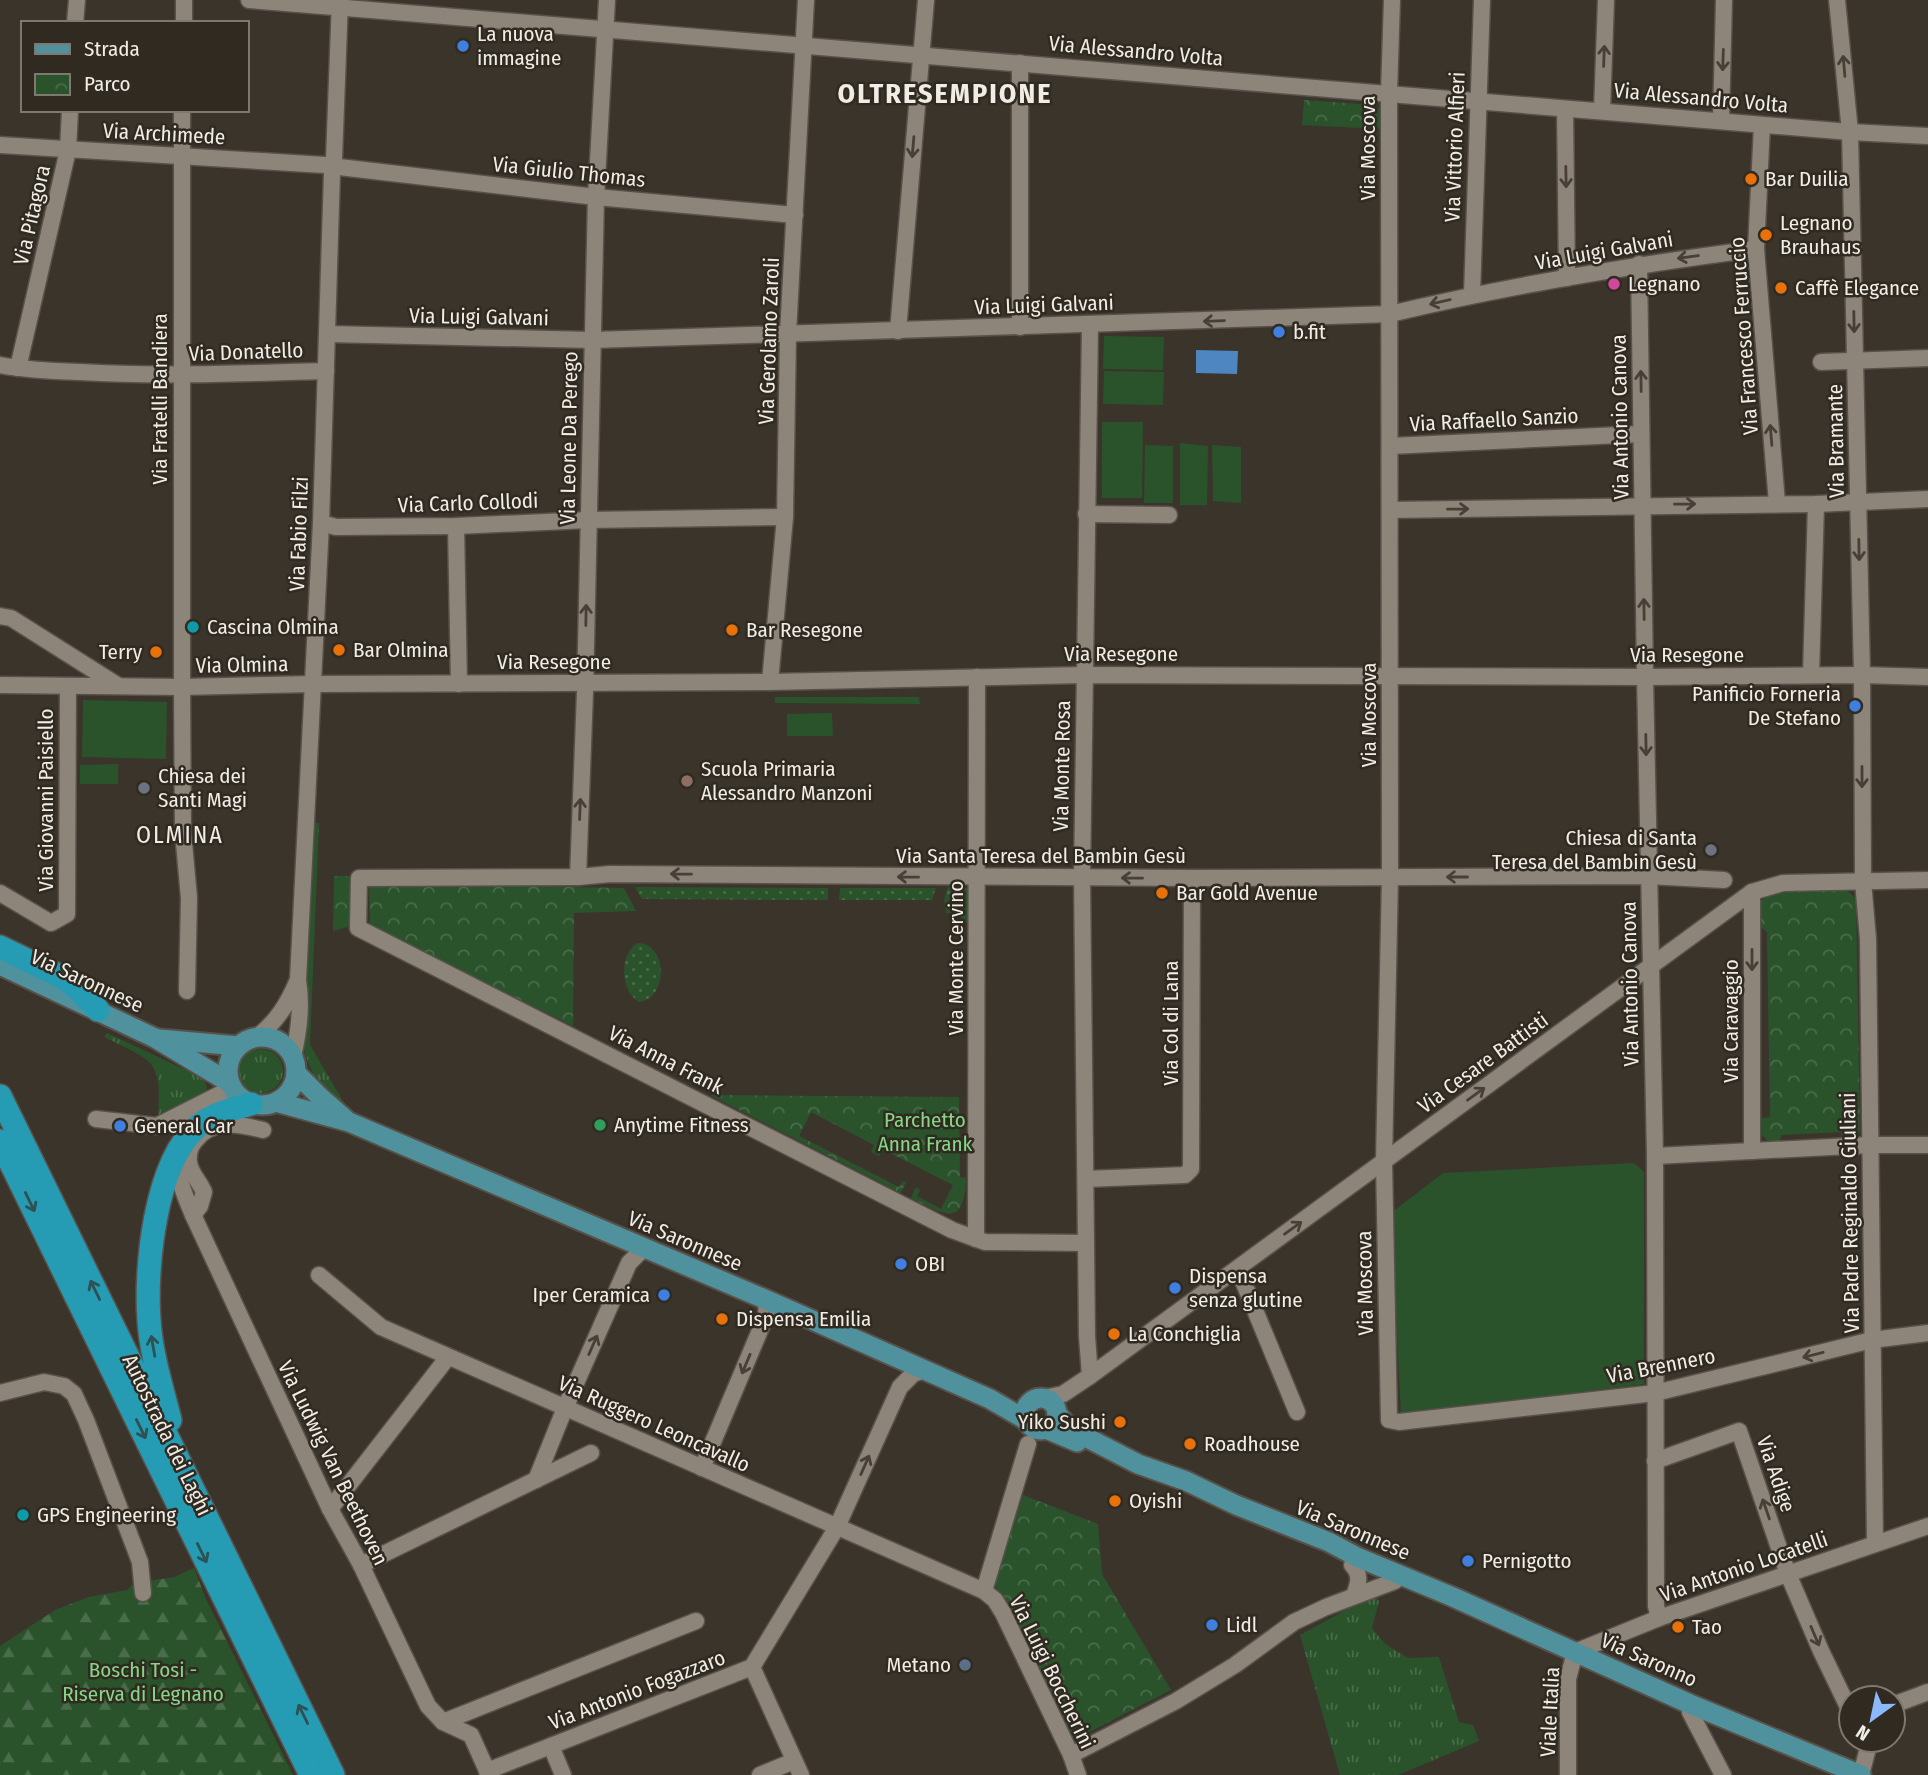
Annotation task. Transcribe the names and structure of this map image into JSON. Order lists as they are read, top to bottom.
{
  "streets": {
    "highway": ["Autostrada dei Laghi"],
    "main road": ["Via Saronnese", "Via Saronno"],
    "street": [
      "Via Alessandro Volta",
      "Via Archimede",
      "Via Vittorio Alfieri",
      "Via Moscova",
      "Via Giulio Thomas",
      "Via Pitagora",
      "Via Luigi Galvani",
      "Via Francesco Ferruccio",
      "Via Gerolamo Zaroli",
      "Via Donatello",
      "Via Fratelli Bandiera",
      "Via Antonio Canova",
      "Via Raffaello Sanzio",
      "Via Leone Da Perego",
      "Via Bramante",
      "Via Carlo Collodi",
      "Via Fabio Filzi",
      "Via Resegone",
      "Via Olmina",
      "Via Monte Rosa",
      "Via Giovanni Paisiello",
      "Via Santa Teresa del Bambin Gesù",
      "Via Monte Cervino",
      "Via Caravaggio",
      "Via Col di Lana",
      "Via Anna Frank",
      "Via Cesare Battisti",
      "Via Padre Reginaldo Giuliani",
      "Via Brennero",
      "Via Ruggero Leoncavallo",
      "Via Ludwig Van Beethoven",
      "Via Adige",
      "Via Antonio Locatelli",
      "Via Luigi Boccherini",
      "Via Antonio Fogazzaro",
      "Viale Italia"
    ]
  },
  "crossings": [
    ["Via Alessandro Volta", "Via Vittorio Alfieri"],
    ["Via Alessandro Volta", "Via Moscova"],
    ["Via Alessandro Volta", "Via Francesco Ferruccio"],
    ["Via Alessandro Volta", "Via Gerolamo Zaroli"],
    ["Via Alessandro Volta", "Via Leone Da Perego"],
    ["Via Alessandro Volta", "Via Bramante"],
    ["Via Alessandro Volta", "Via Fabio Filzi"],
    ["Via Archimede", "Via Giulio Thomas"],
    ["Via Archimede", "Via Pitagora"],
    ["Via Archimede", "Via Fratelli Bandiera"],
    ["Via Archimede", "Via Fabio Filzi"],
    ["Via Vittorio Alfieri", "Via Luigi Galvani"],
    ["Via Moscova", "Via Luigi Galvani"],
    ["Via Moscova", "Via Raffaello Sanzio"],
    ["Via Moscova", "Via Resegone"],
    ["Via Moscova", "Via Santa Teresa del Bambin Gesù"],
    ["Via Moscova", "Via Cesare Battisti"],
    ["Via Moscova", "Via Brennero"],
    ["Via Giulio Thomas", "Via Gerolamo Zaroli"],
    ["Via Giulio Thomas", "Via Leone Da Perego"],
    ["Via Giulio Thomas", "Via Fabio Filzi"],
    ["Via Pitagora", "Via Donatello"],
    ["Via Luigi Galvani", "Via Francesco Ferruccio"],
    ["Via Luigi Galvani", "Via Gerolamo Zaroli"],
    ["Via Luigi Galvani", "Via Antonio Canova"],
    ["Via Luigi Galvani", "Via Leone Da Perego"],
    ["Via Luigi Galvani", "Via Fabio Filzi"],
    ["Via Luigi Galvani", "Via Monte Rosa"],
    ["Via Gerolamo Zaroli", "Via Carlo Collodi"],
    ["Via Gerolamo Zaroli", "Via Resegone"],
    ["Via Donatello", "Via Fratelli Bandiera"],
    ["Via Donatello", "Via Fabio Filzi"],
    ["Via Fratelli Bandiera", "Via Olmina"],
    ["Via Antonio Canova", "Via Raffaello Sanzio"],
    ["Via Antonio Canova", "Via Resegone"],
    ["Via Antonio Canova", "Via Santa Teresa del Bambin Gesù"],
    ["Via Antonio Canova", "Via Cesare Battisti"],
    ["Via Antonio Canova", "Via Brennero"],
    ["Via Antonio Canova", "Via Adige"],
    ["Via Antonio Canova", "Via Antonio Locatelli"],
    ["Via Leone Da Perego", "Via Carlo Collodi"],
    ["Via Leone Da Perego", "Via Resegone"],
    ["Via Leone Da Perego", "Via Santa Teresa del Bambin Gesù"],
    ["Via Bramante", "Via Resegone"],
    ["Via Bramante", "Via Padre Reginaldo Giuliani"],
    ["Via Carlo Collodi", "Via Fabio Filzi"],
    ["Via Fabio Filzi", "Via Resegone"],
    ["Via Fabio Filzi", "Via Olmina"],
    ["Via Fabio Filzi", "Via Saronnese"],
    ["Via Resegone", "Via Olmina"],
    ["Via Resegone", "Via Monte Rosa"],
    ["Via Resegone", "Via Monte Cervino"],
    ["Via Monte Rosa", "Via Santa Teresa del Bambin Gesù"],
    ["Via Monte Rosa", "Via Col di Lana"],
    ["Via Monte Rosa", "Via Anna Frank"],
    ["Via Monte Rosa", "Via Cesare Battisti"],
    ["Via Santa Teresa del Bambin Gesù", "Via Monte Cervino"],
    ["Via Santa Teresa del Bambin Gesù", "Via Col di Lana"],
    ["Via Santa Teresa del Bambin Gesù", "Via Anna Frank"],
    ["Via Monte Cervino", "Via Anna Frank"],
    ["Via Saronnese", "Via Cesare Battisti"],
    ["Via Saronnese", "Via Saronno"],
    ["Via Saronnese", "Via Antonio Fogazzaro"],
    ["Via Caravaggio", "Via Cesare Battisti"],
    ["Via Padre Reginaldo Giuliani", "Via Brennero"],
    ["Via Padre Reginaldo Giuliani", "Via Antonio Locatelli"],
    ["Via Ruggero Leoncavallo", "Via Luigi Boccherini"],
    ["Via Ruggero Leoncavallo", "Via Antonio Fogazzaro"],
    ["Via Ludwig Van Beethoven", "Via Antonio Fogazzaro"],
    ["Via Adige", "Via Antonio Locatelli"],
    ["Via Antonio Locatelli", "Via Saronno"],
    ["Via Antonio Locatelli", "Viale Italia"],
    ["Via Saronno", "Viale Italia"]
  ],
  "one_way": [
    "Via Francesco Ferruccio",
    "Via Santa Teresa del Bambin Gesù",
    "Via Caravaggio",
    "Via Cesare Battisti",
    "Via Brennero"
  ],
  "districts": ["OLTRESEMPIONE", "OLMINA"],
  "parks": ["Parchetto Anna Frank", "Boschi Tosi - Riserva di Legnano"],
  "places": [
    "La nuova immagine",
    "Bar Duilia",
    "Legnano Brauhaus",
    "Legnano",
    "Caffè Elegance",
    "b.fit",
    "Cascina Olmina",
    "Bar Resegone",
    "Bar Olmina",
    "Terry",
    "Panificio Forneria De Stefano",
    "Scuola Primaria Alessandro Manzoni",
    "Chiesa dei Santi Magi",
    "Chiesa di Santa Teresa del Bambin Gesù",
    "Bar Gold Avenue",
    "Anytime Fitness",
    "General Car",
    "OBI",
    "Dispensa senza glutine",
    "Iper Ceramica",
    "Dispensa Emilia",
    "La Conchiglia",
    "Yiko Sushi",
    "Roadhouse",
    "Oyishi",
    "GPS Engineering",
    "Pernigotto",
    "Lidl",
    "Tao",
    "Metano"
  ],
  "legend": ["Strada", "Parco"],
  "north": "bottom left"
}
